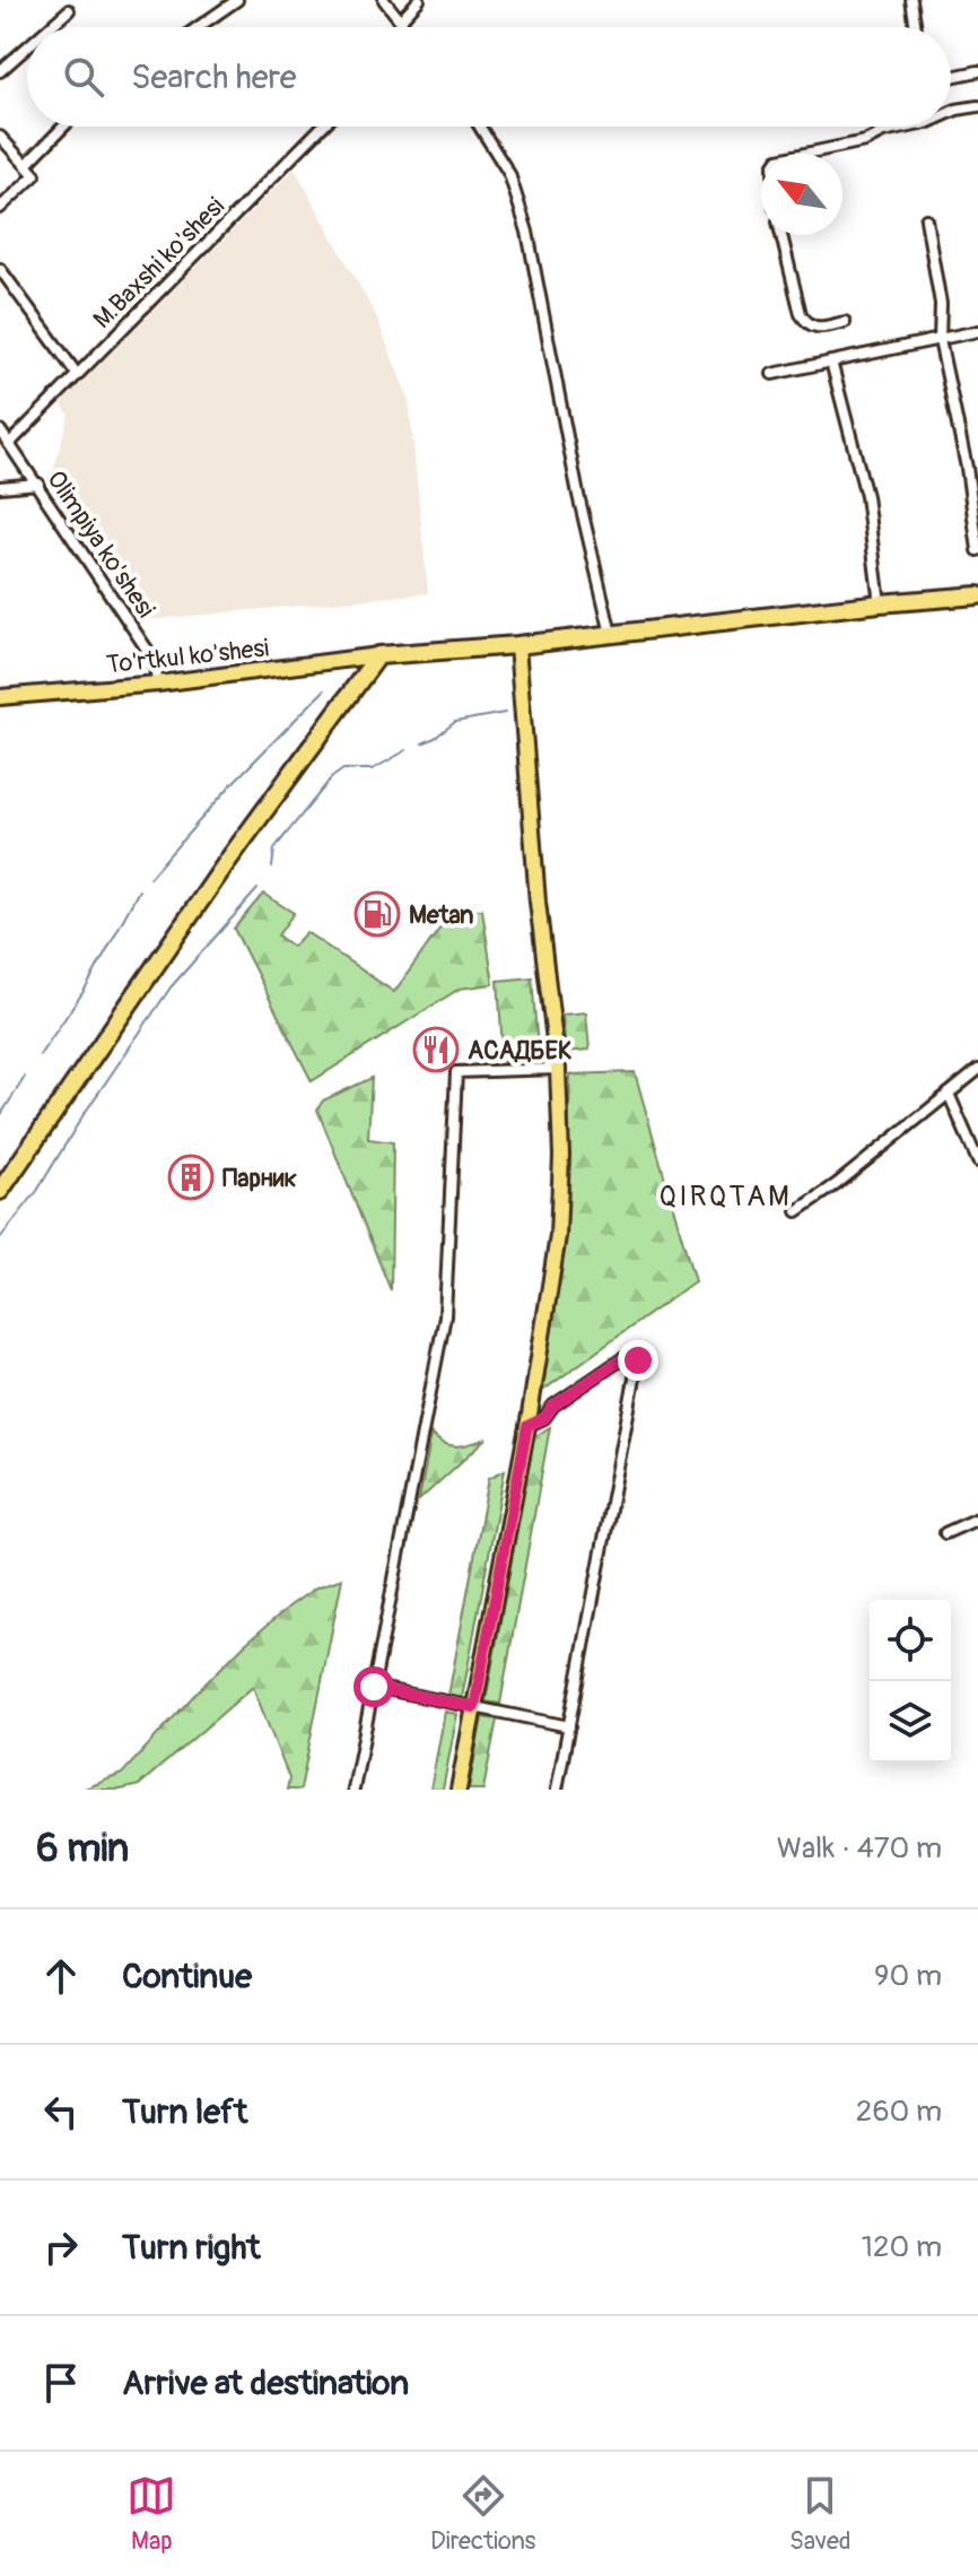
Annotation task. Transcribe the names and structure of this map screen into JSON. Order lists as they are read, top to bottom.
{
  "streets": {
    "main road": ["To'rtkul ko'shesi"],
    "street": ["M.Baxshi ko'shesi", "Olimpiya ko'shesi"]
  },
  "crossings": [
    ["M.Baxshi ko'shesi", "Olimpiya ko'shesi"],
    ["Olimpiya ko'shesi", "To'rtkul ko'shesi"]
  ],
  "districts": ["QIRQTAM"],
  "places": {
    "fuel station": ["Metan"],
    "restaurant": ["АСАДБЕК"],
    "building": ["Парник"]
  },
  "north": "top left",
  "page": {
    "search": "Search here",
    "heading": ["6 min", "Walk · 470 m"],
    "list": [
      ["Continue", "90 m"],
      ["Turn left", "260 m"],
      ["Turn right", "120 m"],
      "Arrive at destination"
    ],
    "nav": ["Map", "Directions", "Saved"]
  }
}
